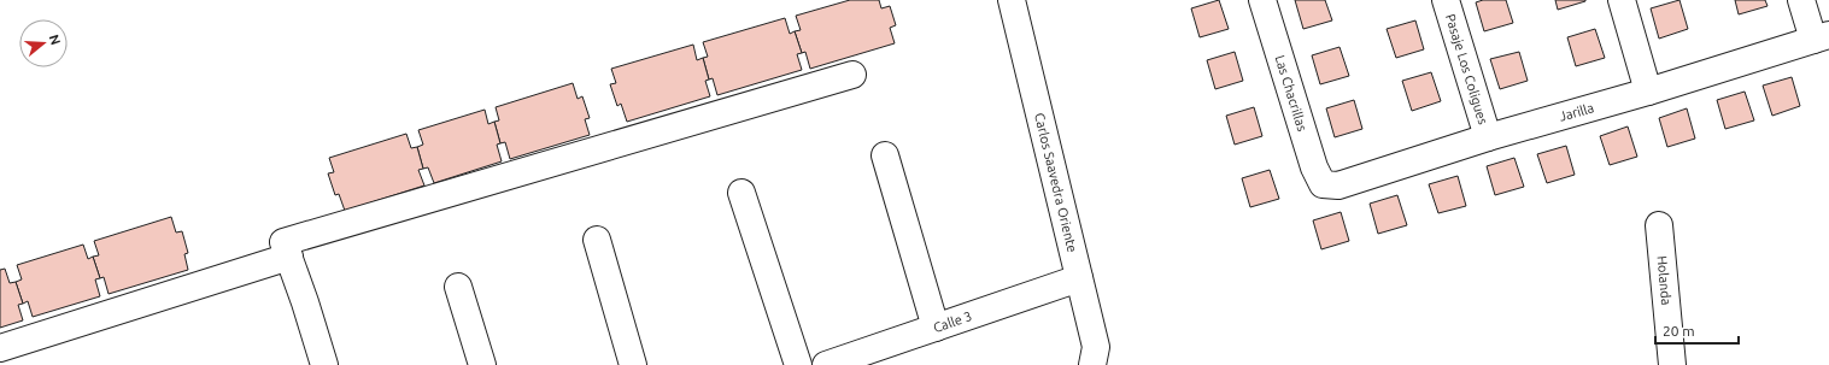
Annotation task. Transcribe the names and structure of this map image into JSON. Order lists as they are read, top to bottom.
{
  "streets": {
    "street": [
      "Pasaje Los Coligues",
      "Las Chacrillas",
      "Jarilla",
      "Carlos Saavedra Oriente",
      "Holanda",
      "Calle 3"
    ]
  },
  "crossings": [
    ["Pasaje Los Coligues", "Jarilla"],
    ["Las Chacrillas", "Jarilla"],
    ["Carlos Saavedra Oriente", "Calle 3"]
  ],
  "scale_bar": "20 m",
  "north": "right"
}
